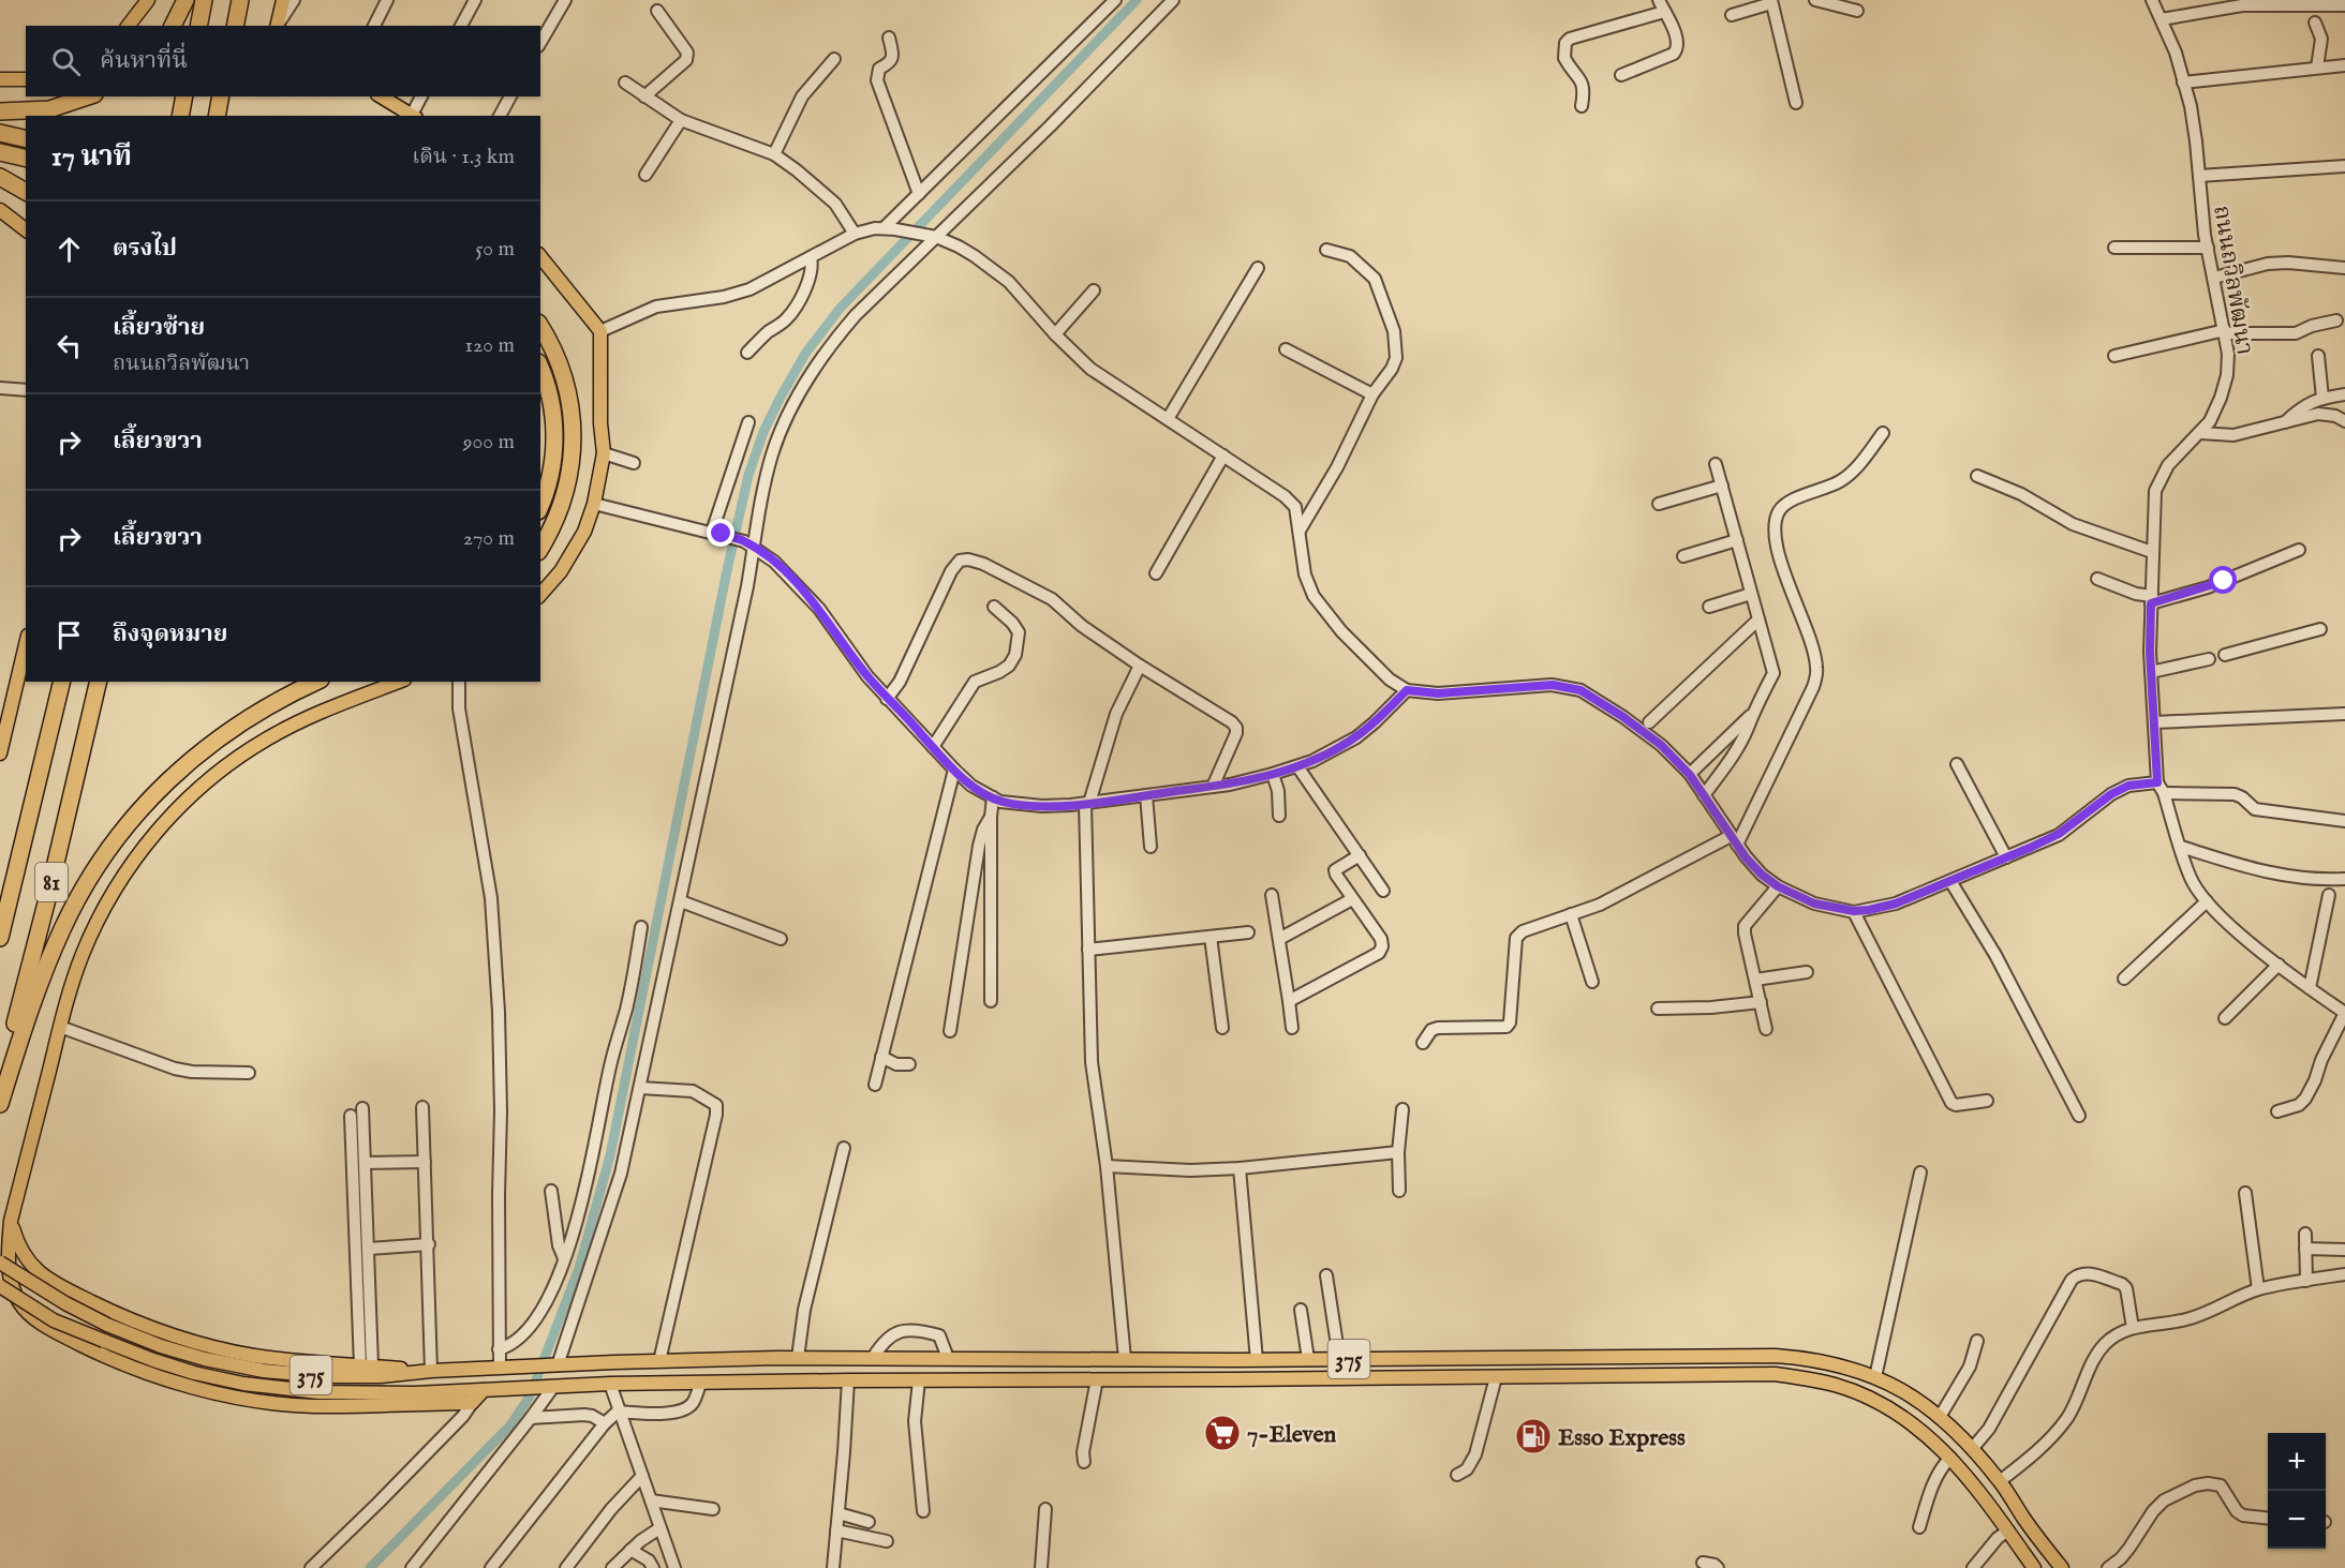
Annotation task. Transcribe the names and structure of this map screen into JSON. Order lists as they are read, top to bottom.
{
  "streets": {
    "highway": ["81"],
    "main road": ["375"],
    "street": ["ถนนถวิลพัฒนา"]
  },
  "places": {
    "supermarket": ["7-Eleven"],
    "fuel station": ["Esso Express"]
  },
  "page": {
    "search": "ค้นหาที่นี่",
    "heading": ["17 นาที", "เดิน · 1.3 km"],
    "list": [
      ["ตรงไป", "50 m"],
      ["เลี้ยวซ้าย", "ถนนถวิลพัฒนา", "120 m"],
      ["เลี้ยวขวา", "900 m"],
      ["เลี้ยวขวา", "270 m"],
      "ถึงจุดหมาย"
    ],
    "map_buttons": ["+", "−"]
  }
}
